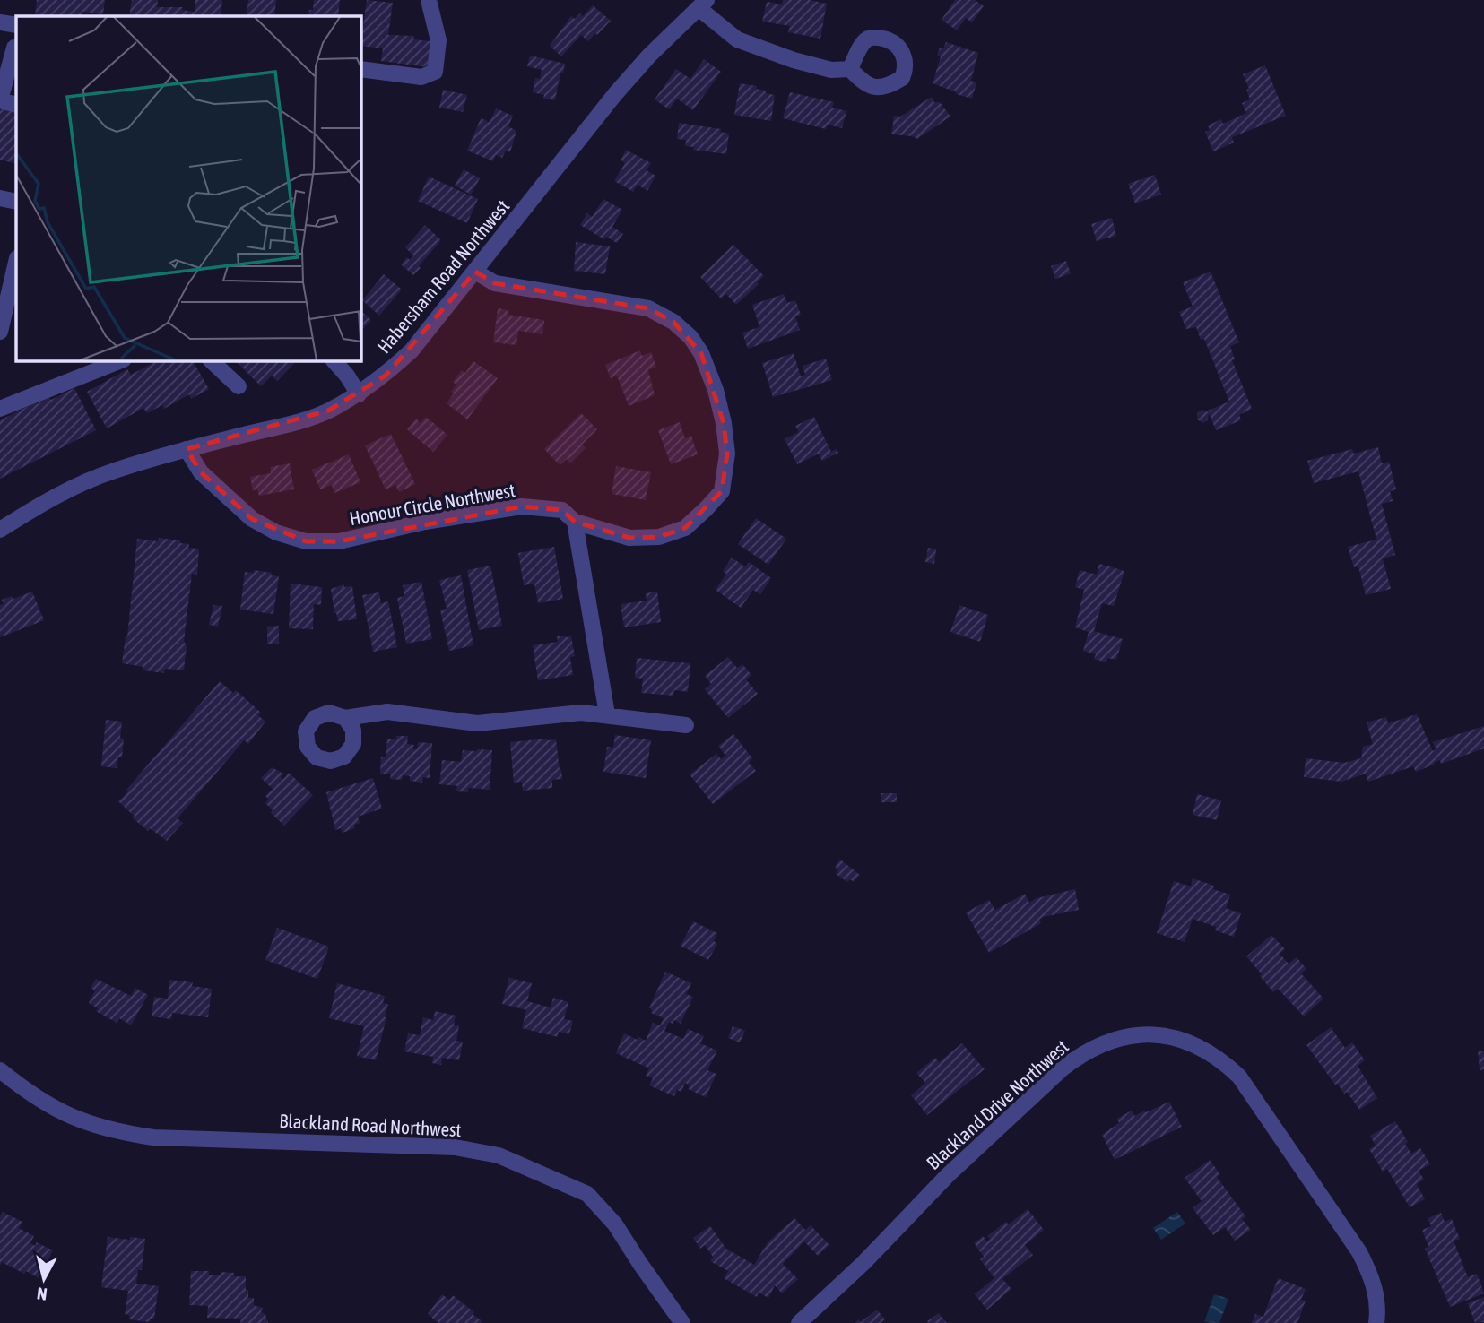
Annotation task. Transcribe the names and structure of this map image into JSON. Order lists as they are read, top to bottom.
{
  "streets": {
    "street": [
      "Habersham Road Northwest",
      "Honour Circle Northwest",
      "Blackland Drive Northwest",
      "Blackland Road Northwest"
    ]
  },
  "crossings": [
    ["Habersham Road Northwest", "Honour Circle Northwest"]
  ],
  "north": "bottom"
}
